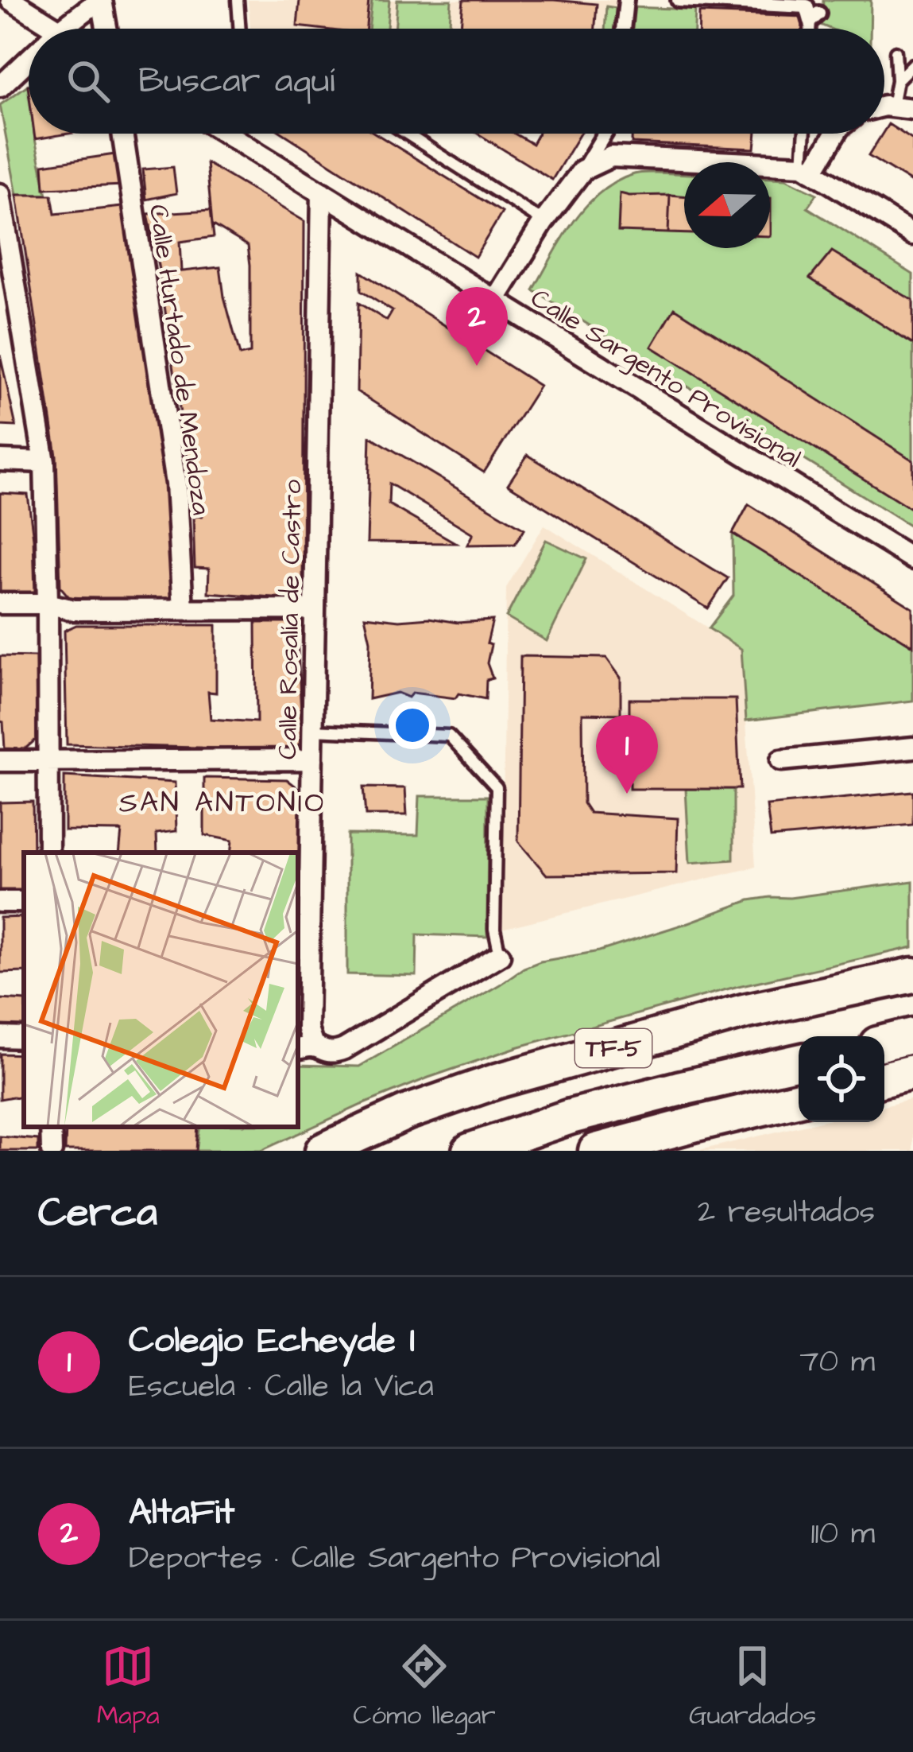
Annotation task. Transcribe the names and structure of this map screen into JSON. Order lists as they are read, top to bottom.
{
  "streets": {
    "highway": ["TF-5"],
    "street": ["Calle Hurtado de Mendoza", "Calle Sargento Provisional", "Calle Rosalía de Castro"]
  },
  "crossings": [
    ["Calle Sargento Provisional", "Calle Rosalía de Castro"]
  ],
  "districts": ["SAN ANTONIO"],
  "north": "left",
  "page": {
    "search": "Buscar aquí",
    "pins": ["2", "1"],
    "heading": ["Cerca", "2 resultados"],
    "list": [
      {
        "mark": "1",
        "name": "Colegio Echeyde I",
        "note": "Escuela · Calle la Vica",
        "value": "70 m"
      },
      {
        "mark": "2",
        "name": "AltaFit",
        "note": "Deportes · Calle Sargento Provisional",
        "value": "110 m"
      }
    ],
    "nav": ["Mapa", "Cómo llegar", "Guardados"]
  }
}
